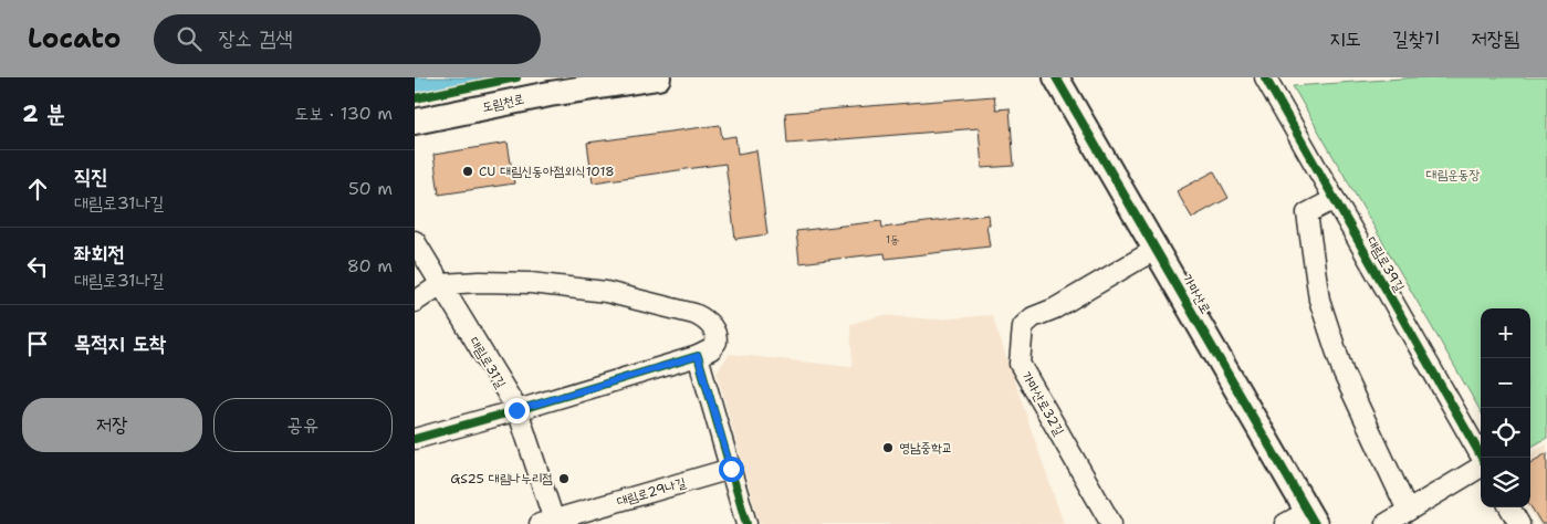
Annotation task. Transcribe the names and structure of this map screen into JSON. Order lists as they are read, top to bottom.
{
  "streets": {
    "main road": ["도림천로", "가마산로"],
    "street": [
      "대림로39길",
      "대림로31길",
      "가마산로32길",
      "대림로29나길"
    ]
  },
  "crossings": [
    ["가마산로", "가마산로32길"],
    ["대림로31길", "대림로29나길"]
  ],
  "parks": ["대림운동장"],
  "places": ["CU 대림신동아점외식1018", "영남중학교", "GS25 대림나누리점"],
  "house_numbers": ["1동"],
  "page": {
    "header": "Locato",
    "search": "장소 검색",
    "nav": ["지도", "길찾기", "저장됨"],
    "heading": ["2 분", "도보 · 130 m"],
    "list": [
      ["직진", "대림로31나길", "50 m"],
      ["좌회전", "대림로31나길", "80 m"],
      "목적지 도착"
    ],
    "map_buttons": ["+", "−"],
    "buttons": ["저장", "공유"]
  }
}
